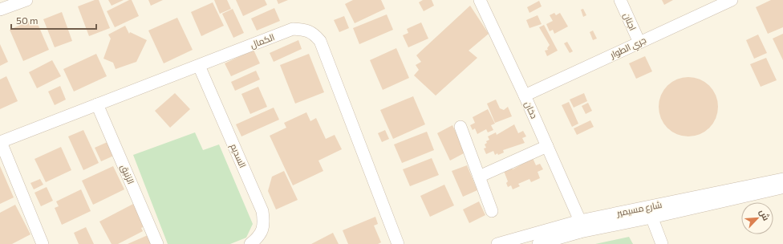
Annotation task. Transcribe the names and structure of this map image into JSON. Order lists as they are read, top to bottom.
{
  "streets": {
    "street": [
      "اجنان",
      "الكمال",
      "جري الطوار",
      "دخان",
      "السديم",
      "الزنبق",
      "شارع مسيمير"
    ]
  },
  "crossings": [
    ["اجنان", "جري الطوار"],
    ["الكمال", "السديم"],
    ["الكمال", "الزنبق"],
    ["جري الطوار", "دخان"],
    ["دخان", "شارع مسيمير"]
  ],
  "scale_bar": "50 m",
  "north": "top right"
}
